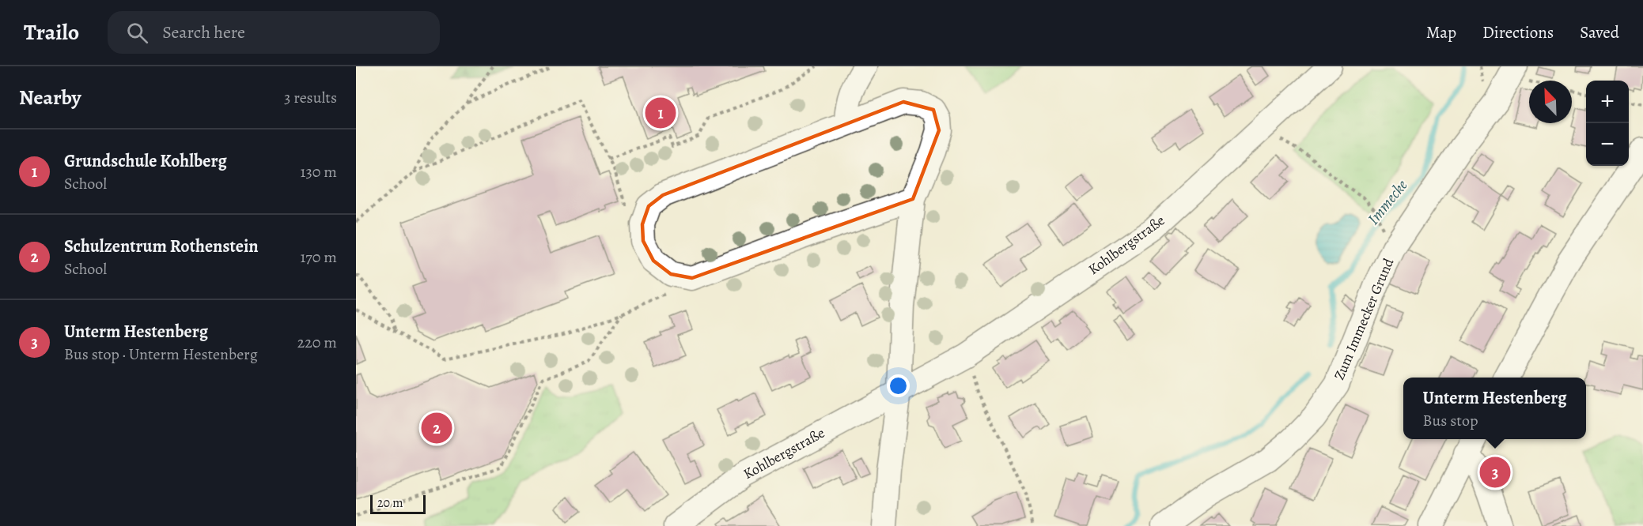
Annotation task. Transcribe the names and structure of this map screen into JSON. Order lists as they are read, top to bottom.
{
  "streets": {
    "street": ["Kohlbergstraße", "Zum Immecker Grund"]
  },
  "water": ["Immecke"],
  "scale_bar": "20 m",
  "north": "top left",
  "page": {
    "header": "Trailo",
    "search": "Search here",
    "nav": ["Map", "Directions", "Saved"],
    "heading": ["Nearby", "3 results"],
    "map_buttons": ["+", "−"],
    "pins": ["1", "2", "3"],
    "list": [
      {
        "mark": "1",
        "name": "Grundschule Kohlberg",
        "note": "School",
        "value": "130 m"
      },
      {
        "mark": "2",
        "name": "Schulzentrum Rothenstein",
        "note": "School",
        "value": "170 m"
      },
      {
        "mark": "3",
        "name": "Unterm Hestenberg",
        "note": "Bus stop · Unterm Hestenberg",
        "value": "220 m"
      }
    ],
    "popup": ["Unterm Hestenberg", "Bus stop"],
    "scale": "20 m"
  }
}
